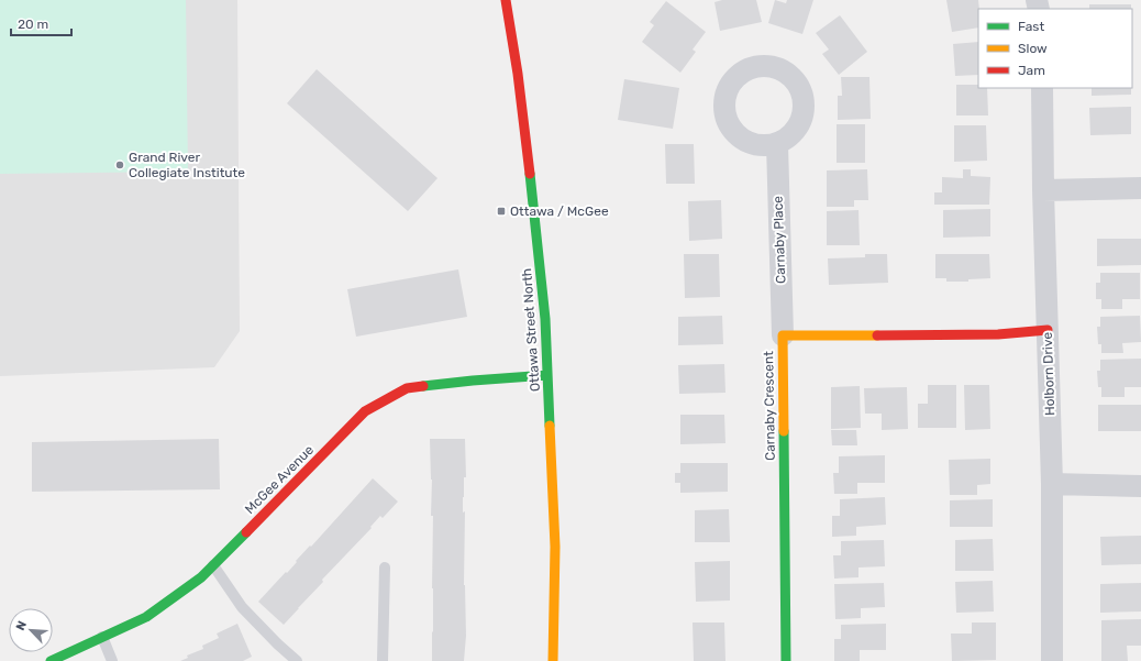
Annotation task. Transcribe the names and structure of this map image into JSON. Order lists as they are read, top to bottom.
{
  "streets": {
    "street": [
      "Carnaby Place",
      "Ottawa Street North",
      "Holborn Drive",
      "Carnaby Crescent",
      "McGee Avenue"
    ]
  },
  "crossings": [
    ["Carnaby Place", "Carnaby Crescent"],
    ["Ottawa Street North", "McGee Avenue"],
    ["Holborn Drive", "Carnaby Crescent"]
  ],
  "places": {
    "other": ["Grand River Collegiate Institute"],
    "transit": ["Ottawa / McGee"]
  },
  "legend": ["Fast", "Slow", "Jam"],
  "scale_bar": "20 m",
  "north": "top left"
}
